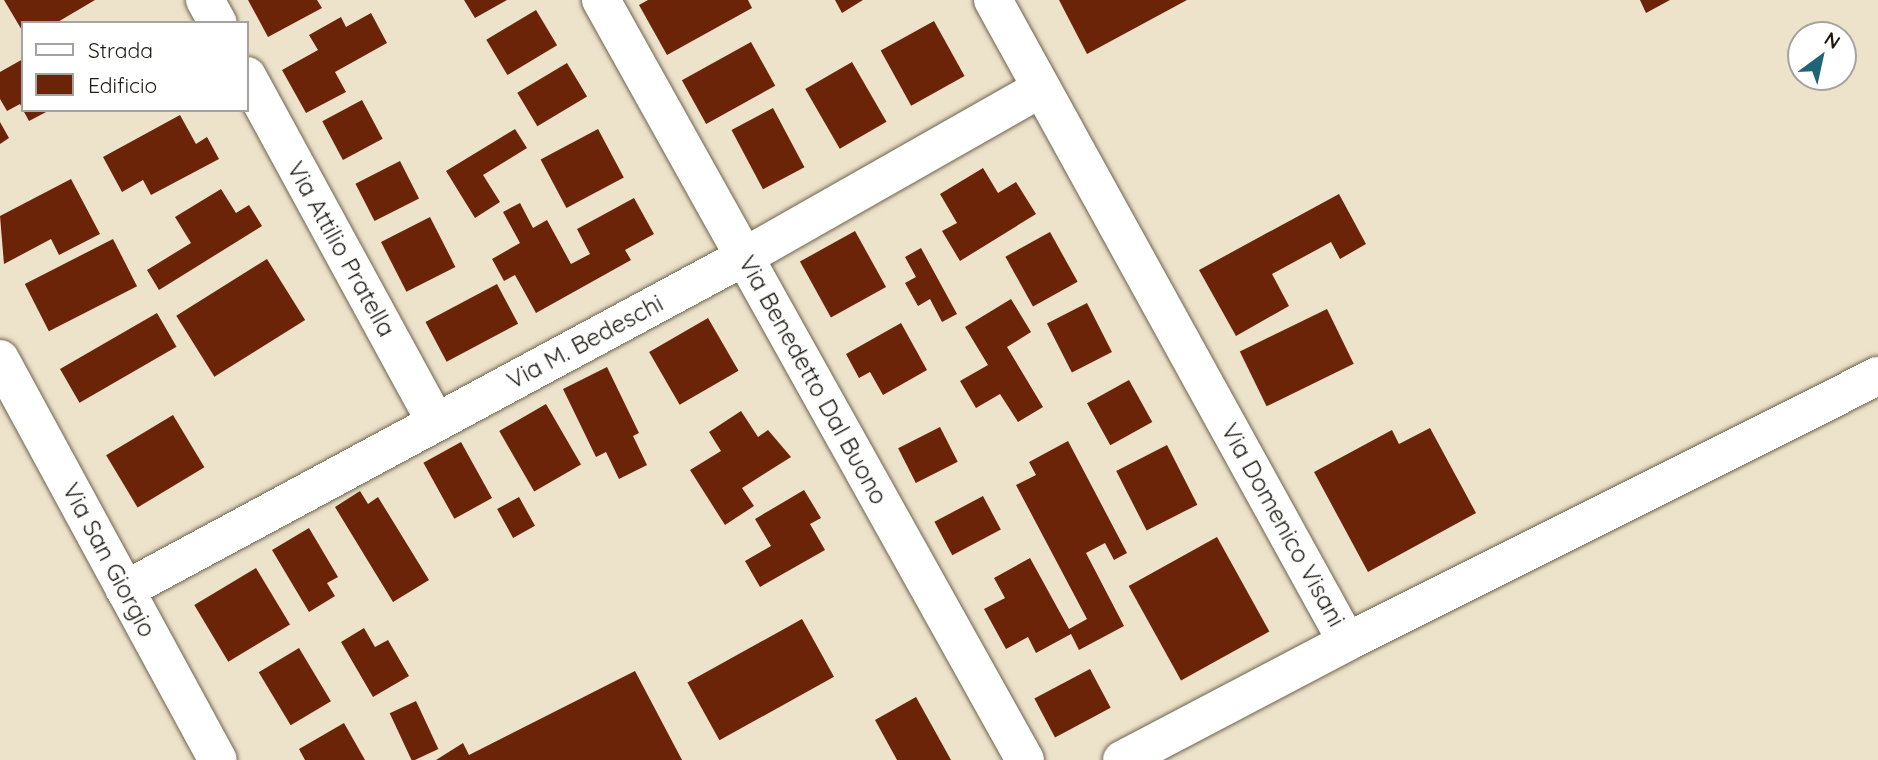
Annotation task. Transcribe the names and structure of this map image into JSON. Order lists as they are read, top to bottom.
{
  "streets": {
    "street": [
      "Via Attilio Pratella",
      "Via M. Bedeschi",
      "Via Benedetto Dal Buono",
      "Via Domenico Visani",
      "Via San Giorgio"
    ]
  },
  "crossings": [
    ["Via Attilio Pratella", "Via M. Bedeschi"],
    ["Via M. Bedeschi", "Via Benedetto Dal Buono"],
    ["Via M. Bedeschi", "Via Domenico Visani"],
    ["Via M. Bedeschi", "Via San Giorgio"]
  ],
  "legend": ["Strada", "Edificio"],
  "north": "top right"
}
